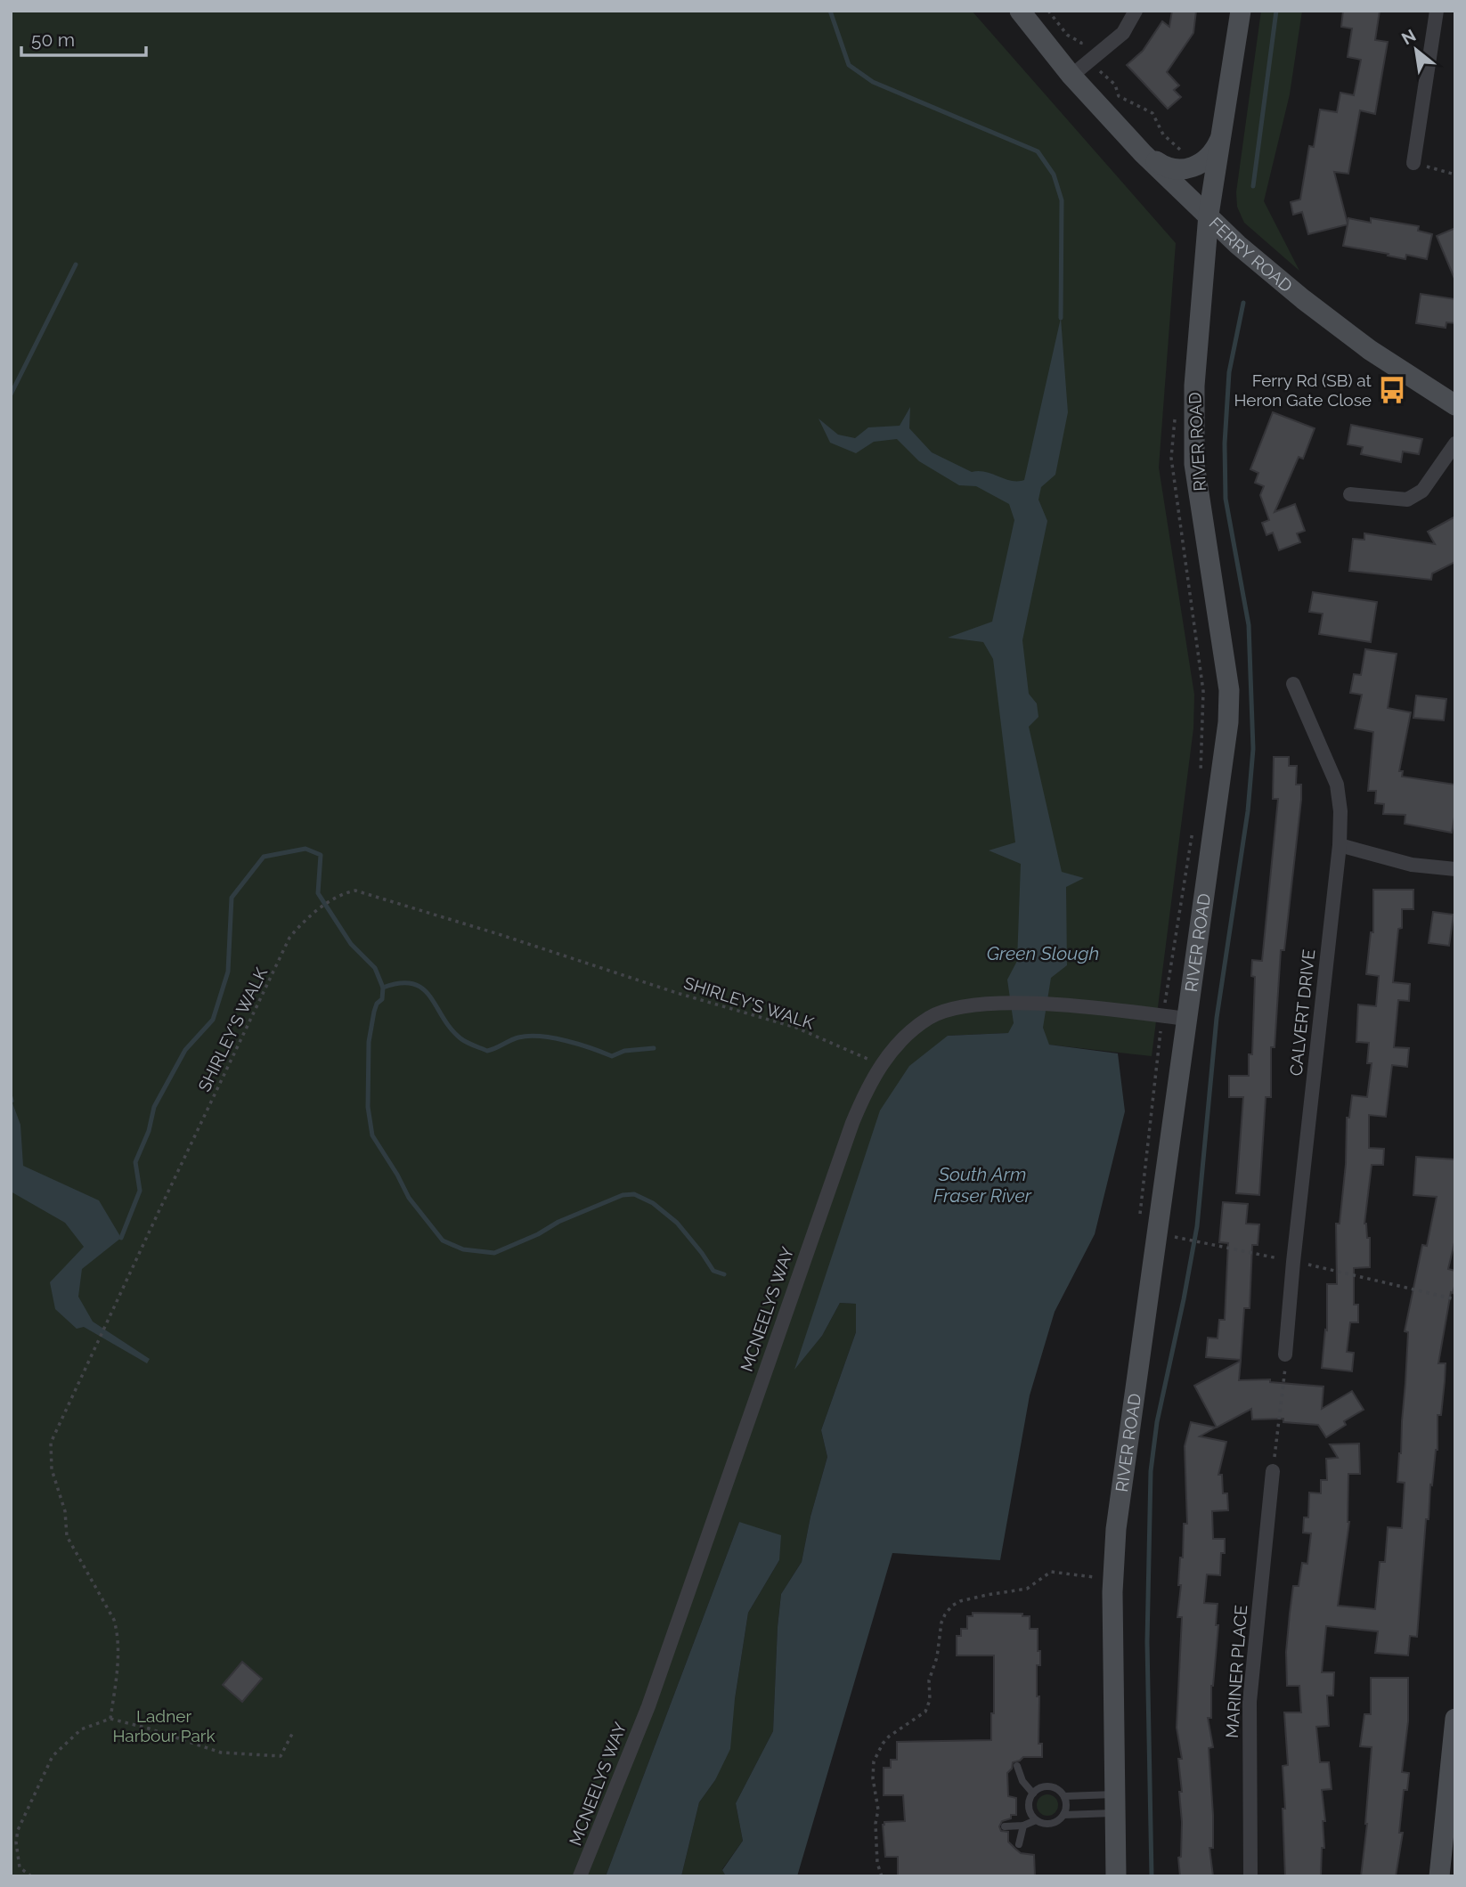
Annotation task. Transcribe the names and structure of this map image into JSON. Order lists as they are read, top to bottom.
{
  "streets": {
    "street": [
      "FERRY ROAD",
      "RIVER ROAD",
      "CALVERT DRIVE",
      "MCNEELYS WAY",
      "MARINER PLACE"
    ],
    "path": ["SHIRLEY'S WALK"]
  },
  "crossings": [
    ["FERRY ROAD", "RIVER ROAD"],
    ["RIVER ROAD", "MCNEELYS WAY"],
    ["SHIRLEY'S WALK", "MCNEELYS WAY"]
  ],
  "water": ["Green Slough", "South Arm Fraser River"],
  "parks": ["Ladner Harbour Park"],
  "places": {
    "bus stop": ["Ferry Rd (SB) at Heron Gate Close"]
  },
  "scale_bar": "50 m",
  "north": "top left"
}
